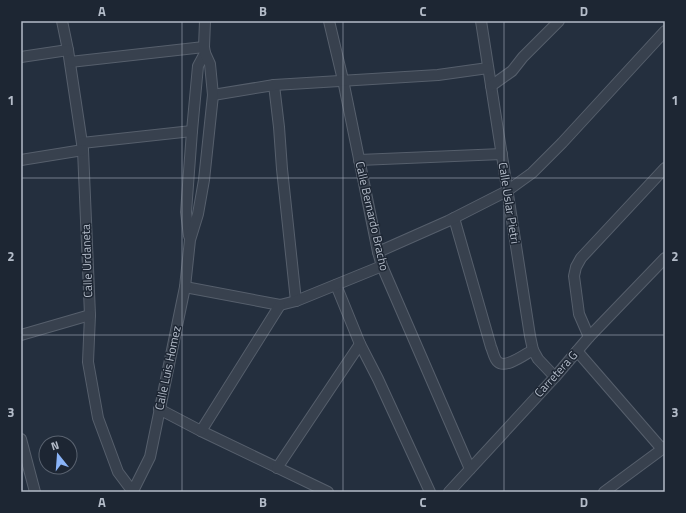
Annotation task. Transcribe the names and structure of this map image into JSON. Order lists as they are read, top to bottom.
{
  "streets": {
    "street": [
      "Calle Uslar Pietri",
      "Calle Bernardo Bracho",
      "Calle Urdaneta",
      "Calle Luis Homez",
      "Carretera G"
    ]
  },
  "crossings": [
    ["Calle Uslar Pietri", "Carretera G"],
    ["Calle Bernardo Bracho", "Carretera G"],
    ["Calle Urdaneta", "Calle Luis Homez"]
  ],
  "north": "top",
  "grid": {
    "columns": [
      "A",
      "B",
      "C",
      "D"
    ],
    "rows": ["1", "2", "3"]
  }
}
